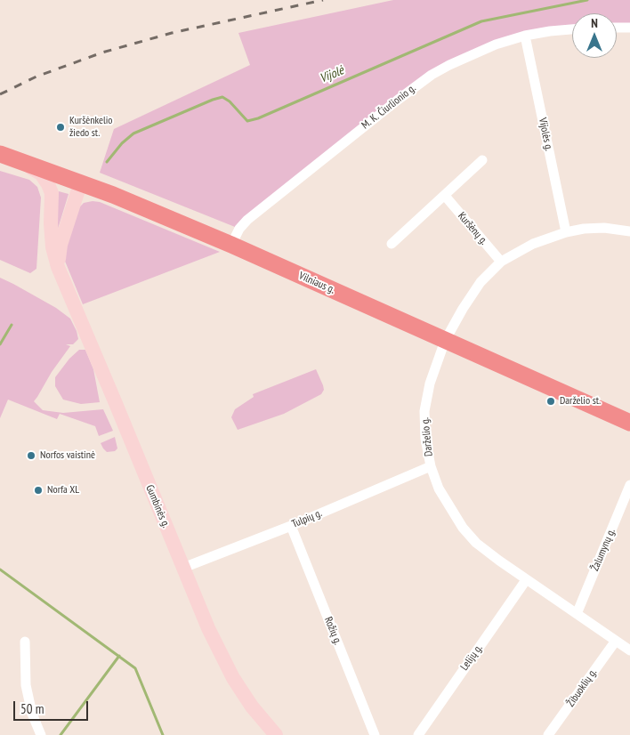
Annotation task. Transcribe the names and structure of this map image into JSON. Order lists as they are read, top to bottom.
{
  "streets": {
    "highway": ["Vilniaus g."],
    "main road": ["Gumbinės g."],
    "street": [
      "M. K. Čiurlionio g.",
      "Vijolės g.",
      "Kuršėnų g.",
      "Darželio g.",
      "Tulpių g.",
      "Žalumynų g.",
      "Rožių g.",
      "Lelijų g.",
      "Žibuoklių g."
    ]
  },
  "crossings": [
    ["M. K. Čiurlionio g.", "Vijolės g."],
    ["M. K. Čiurlionio g.", "Vilniaus g."],
    ["Vijolės g.", "Darželio g."],
    ["Kuršėnų g.", "Darželio g."],
    ["Vilniaus g.", "Darželio g."],
    ["Vilniaus g.", "Gumbinės g."],
    ["Darželio g.", "Tulpių g."],
    ["Darželio g.", "Žalumynų g."],
    ["Darželio g.", "Lelijų g."],
    ["Darželio g.", "Žibuoklių g."],
    ["Gumbinės g.", "Tulpių g."],
    ["Tulpių g.", "Rožių g."]
  ],
  "water": ["Vijolė"],
  "places": [
    "Kuršėnkelio žiedo st.",
    "Darželio st.",
    "Norfos vaistinė",
    "Norfa XL"
  ],
  "scale_bar": "50 m",
  "north": "top"
}
